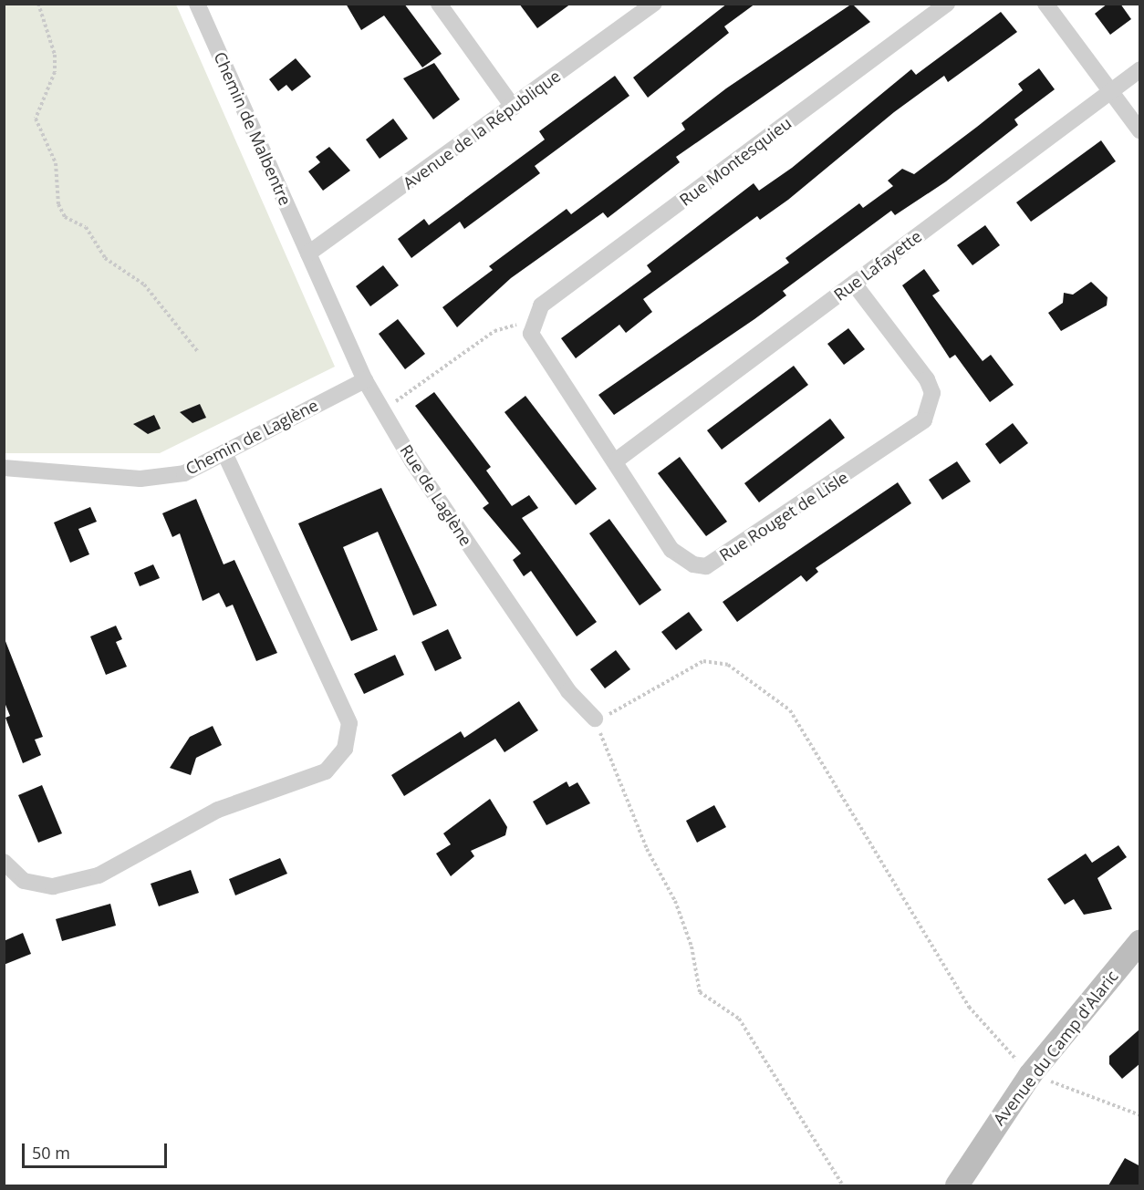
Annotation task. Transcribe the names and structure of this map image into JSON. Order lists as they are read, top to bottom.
{
  "streets": {
    "main road": ["Avenue du Camp d'Alaric"],
    "street": [
      "Chemin de Malbentre",
      "Avenue de la République",
      "Rue Montesquieu",
      "Rue Lafayette",
      "Chemin de Laglène",
      "Rue de Laglène",
      "Rue Rouget de Lisle"
    ]
  },
  "crossings": [
    ["Chemin de Malbentre", "Avenue de la République"],
    ["Chemin de Malbentre", "Rue de Laglène"],
    ["Avenue de la République", "Rue de Laglène"],
    ["Rue Montesquieu", "Rue Rouget de Lisle"],
    ["Rue Lafayette", "Rue Rouget de Lisle"],
    ["Chemin de Laglène", "Rue de Laglène"]
  ],
  "scale_bar": "50 m"
}
